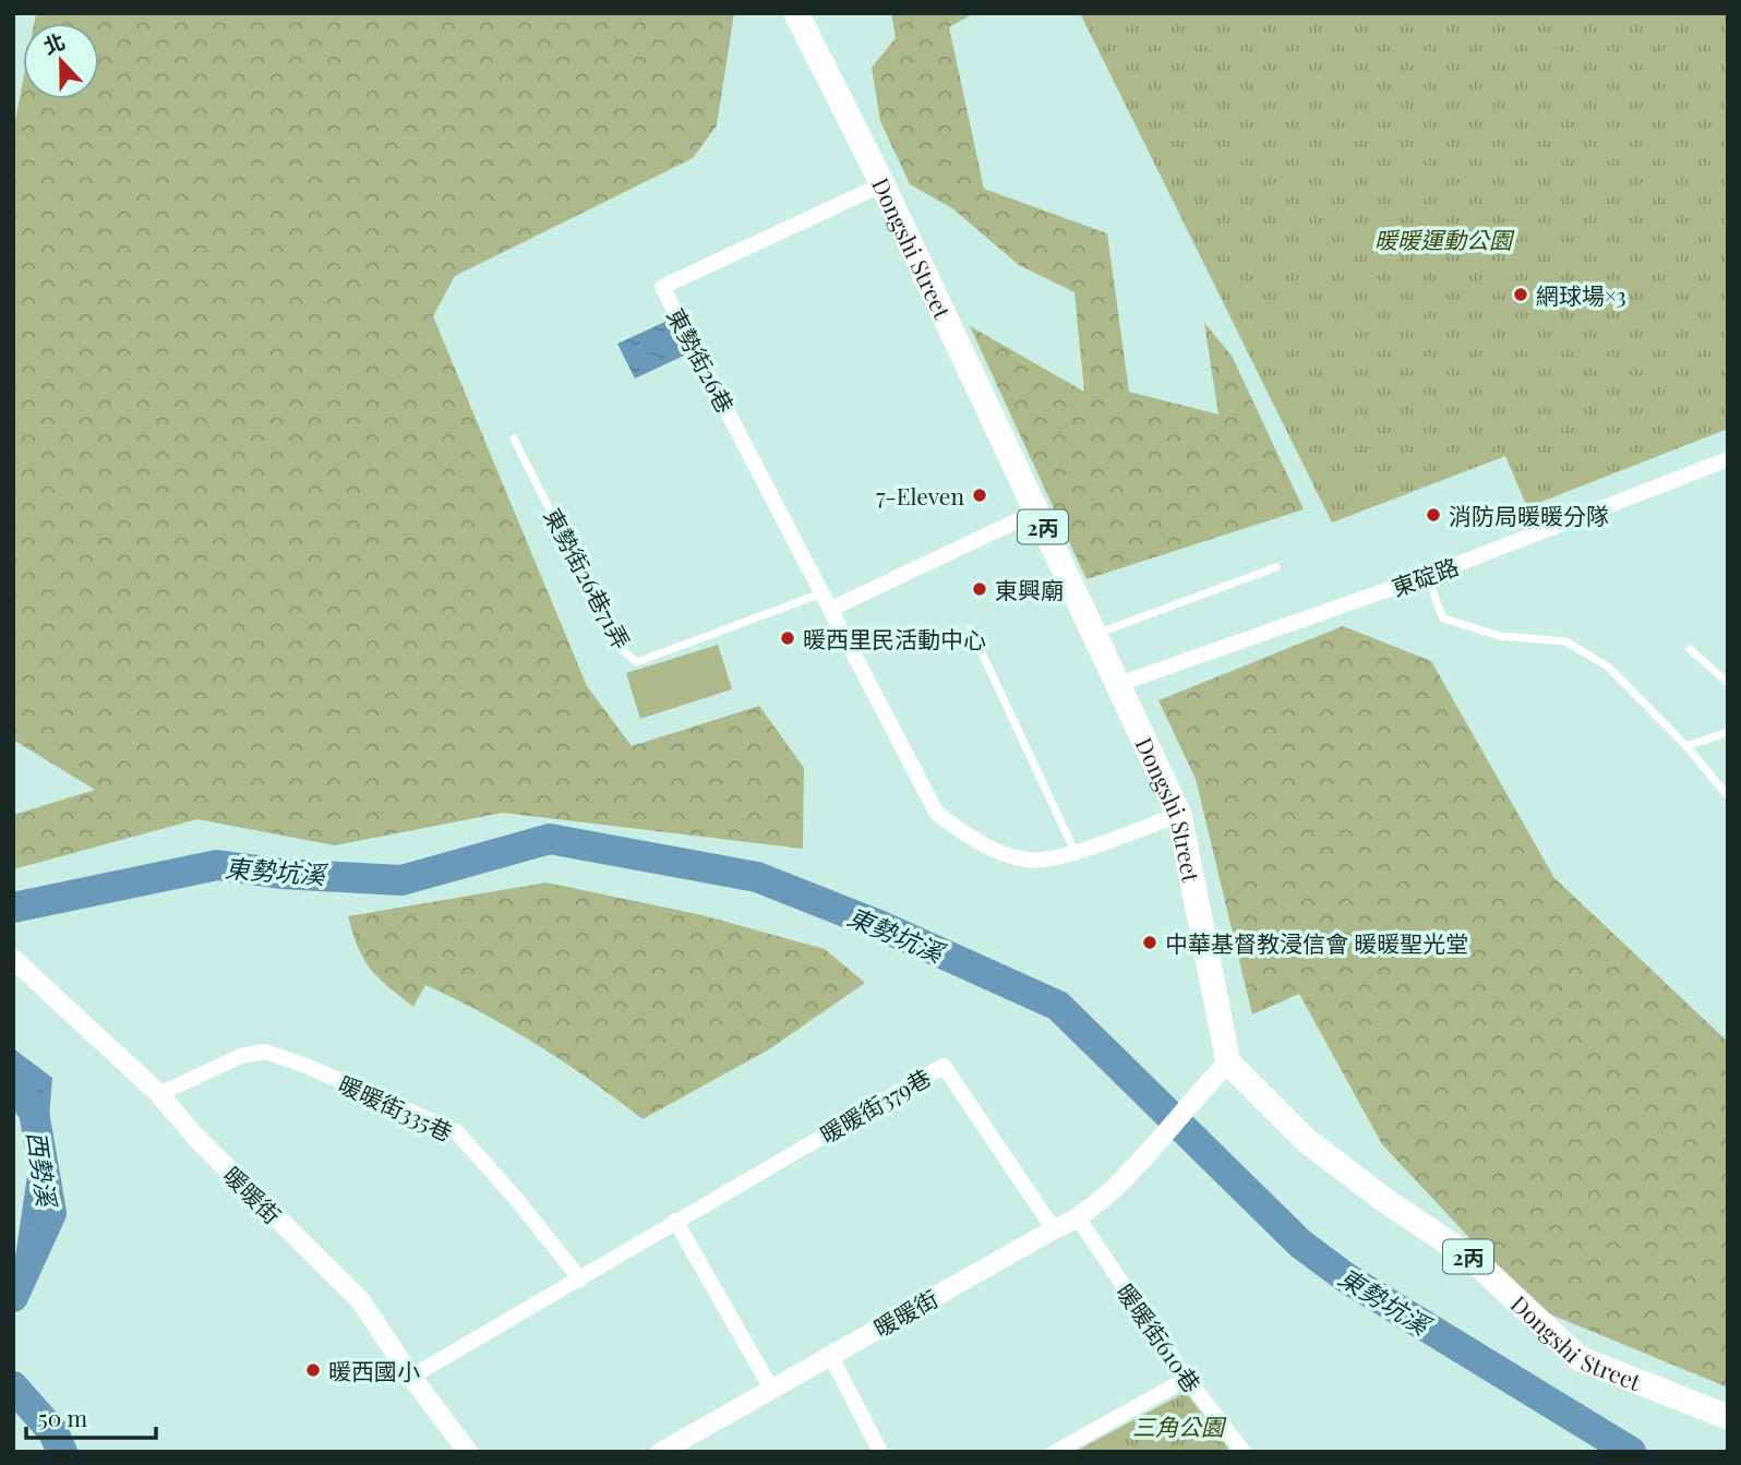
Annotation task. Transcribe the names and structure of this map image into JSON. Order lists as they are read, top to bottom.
{
  "streets": {
    "main road": ["Dongshi Street", "2丙"],
    "street": [
      "東勢街26巷",
      "東碇路",
      "暖暖街379巷",
      "暖暖街335巷",
      "暖暖街",
      "暖暖街610巷"
    ],
    "lane": ["東勢街26巷71弄"]
  },
  "crossings": [
    ["Dongshi Street", "東勢街26巷"],
    ["Dongshi Street", "東碇路"],
    ["Dongshi Street", "暖暖街"],
    ["東勢街26巷", "東勢街26巷71弄"],
    ["暖暖街379巷", "暖暖街335巷"],
    ["暖暖街379巷", "暖暖街"],
    ["暖暖街335巷", "暖暖街"],
    ["暖暖街", "暖暖街610巷"]
  ],
  "water": ["東勢坑溪", "西勢溪"],
  "parks": ["暖暖運動公園", "三角公園"],
  "places": [
    "網球場×3",
    "7-Eleven",
    "消防局暖暖分隊",
    "東興廟",
    "暖西里民活動中心",
    "中華基督教浸信會 暖暖聖光堂",
    "暖西國小"
  ],
  "scale_bar": "50 m",
  "north": "top"
}
